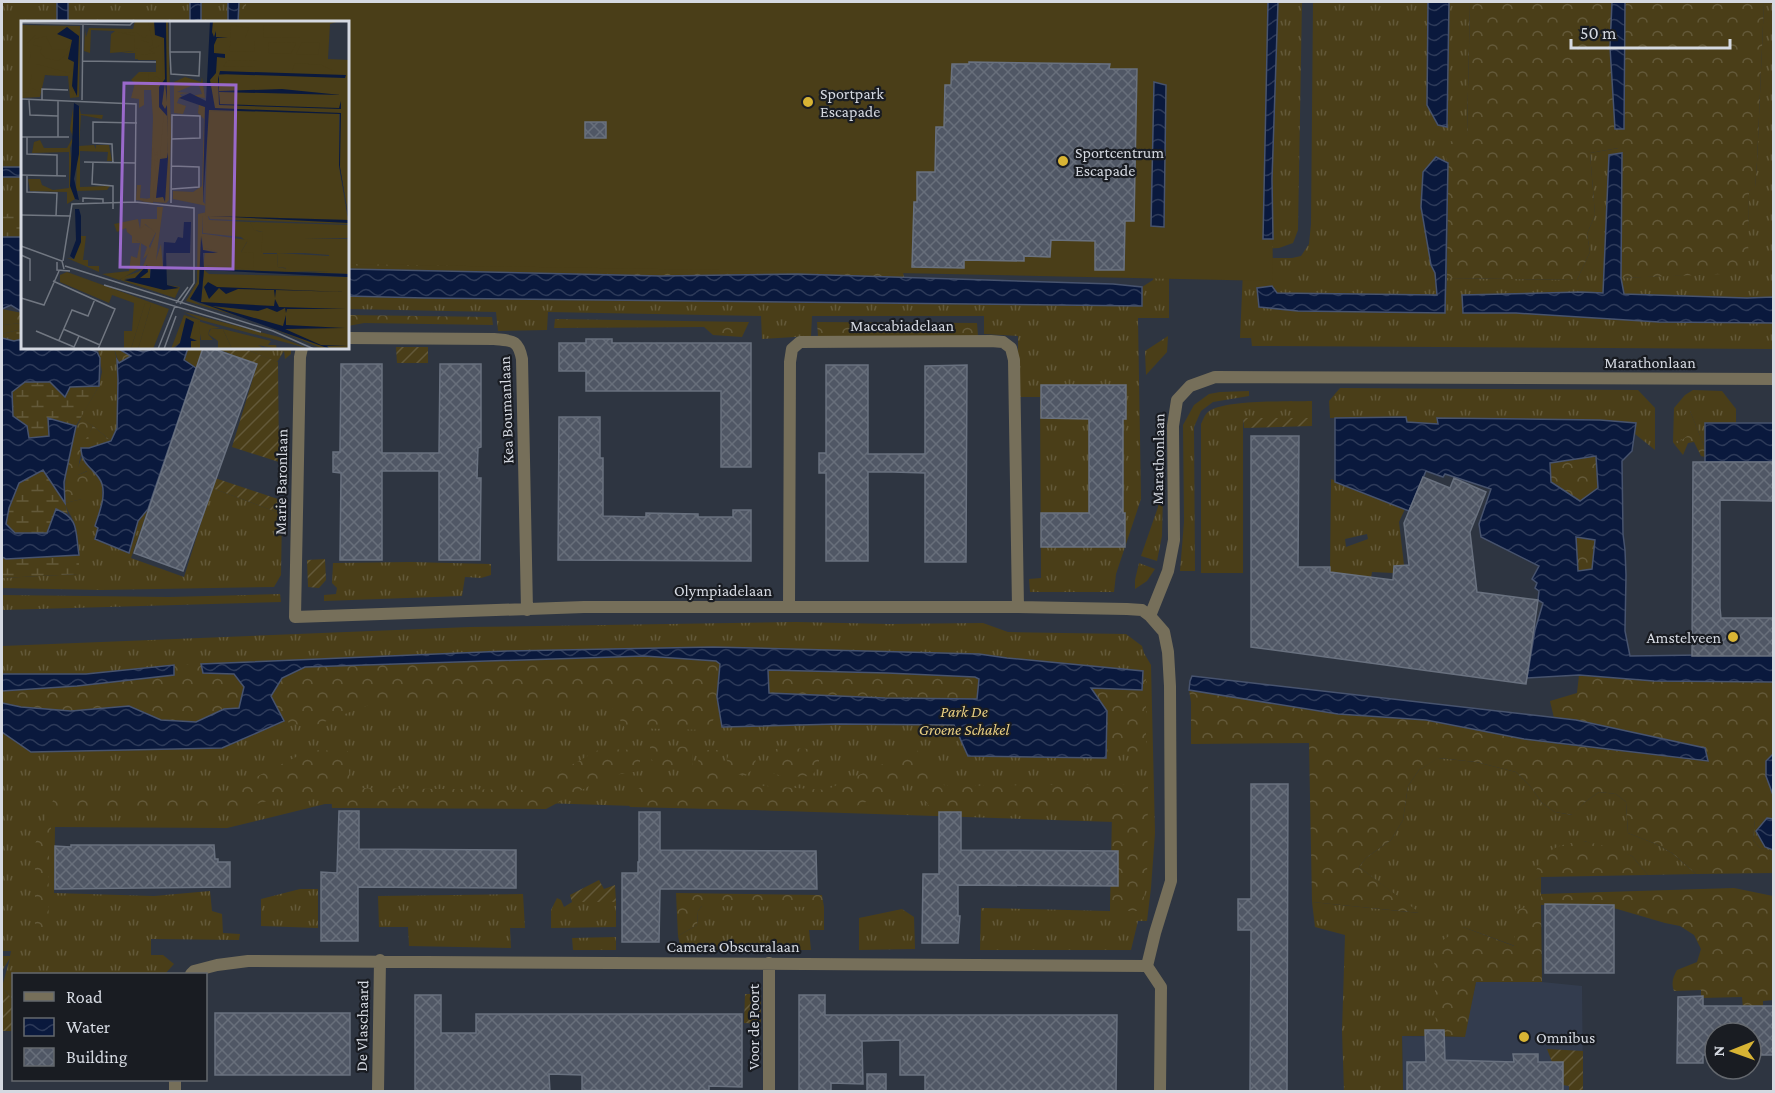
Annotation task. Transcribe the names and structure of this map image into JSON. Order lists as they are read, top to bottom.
{
  "streets": {
    "street": [
      "Maccabiadelaan",
      "Marathonlaan",
      "Kea Boumanlaan",
      "Marie Baronlaan",
      "Olympiadelaan",
      "Camera Obscuralaan",
      "De Vlaschaard",
      "Voor de Poort"
    ]
  },
  "crossings": [
    ["Maccabiadelaan", "Olympiadelaan"],
    ["Marathonlaan", "Olympiadelaan"],
    ["Kea Boumanlaan", "Olympiadelaan"],
    ["Marie Baronlaan", "Olympiadelaan"],
    ["Camera Obscuralaan", "De Vlaschaard"],
    ["Camera Obscuralaan", "Voor de Poort"]
  ],
  "parks": ["Park De Groene Schakel"],
  "places": [
    "Sportpark Escapade",
    "Sportcentrum Escapade",
    "Amstelveen",
    "Omnibus"
  ],
  "legend": ["Road", "Water", "Building"],
  "scale_bar": "50 m",
  "north": "left"
}
